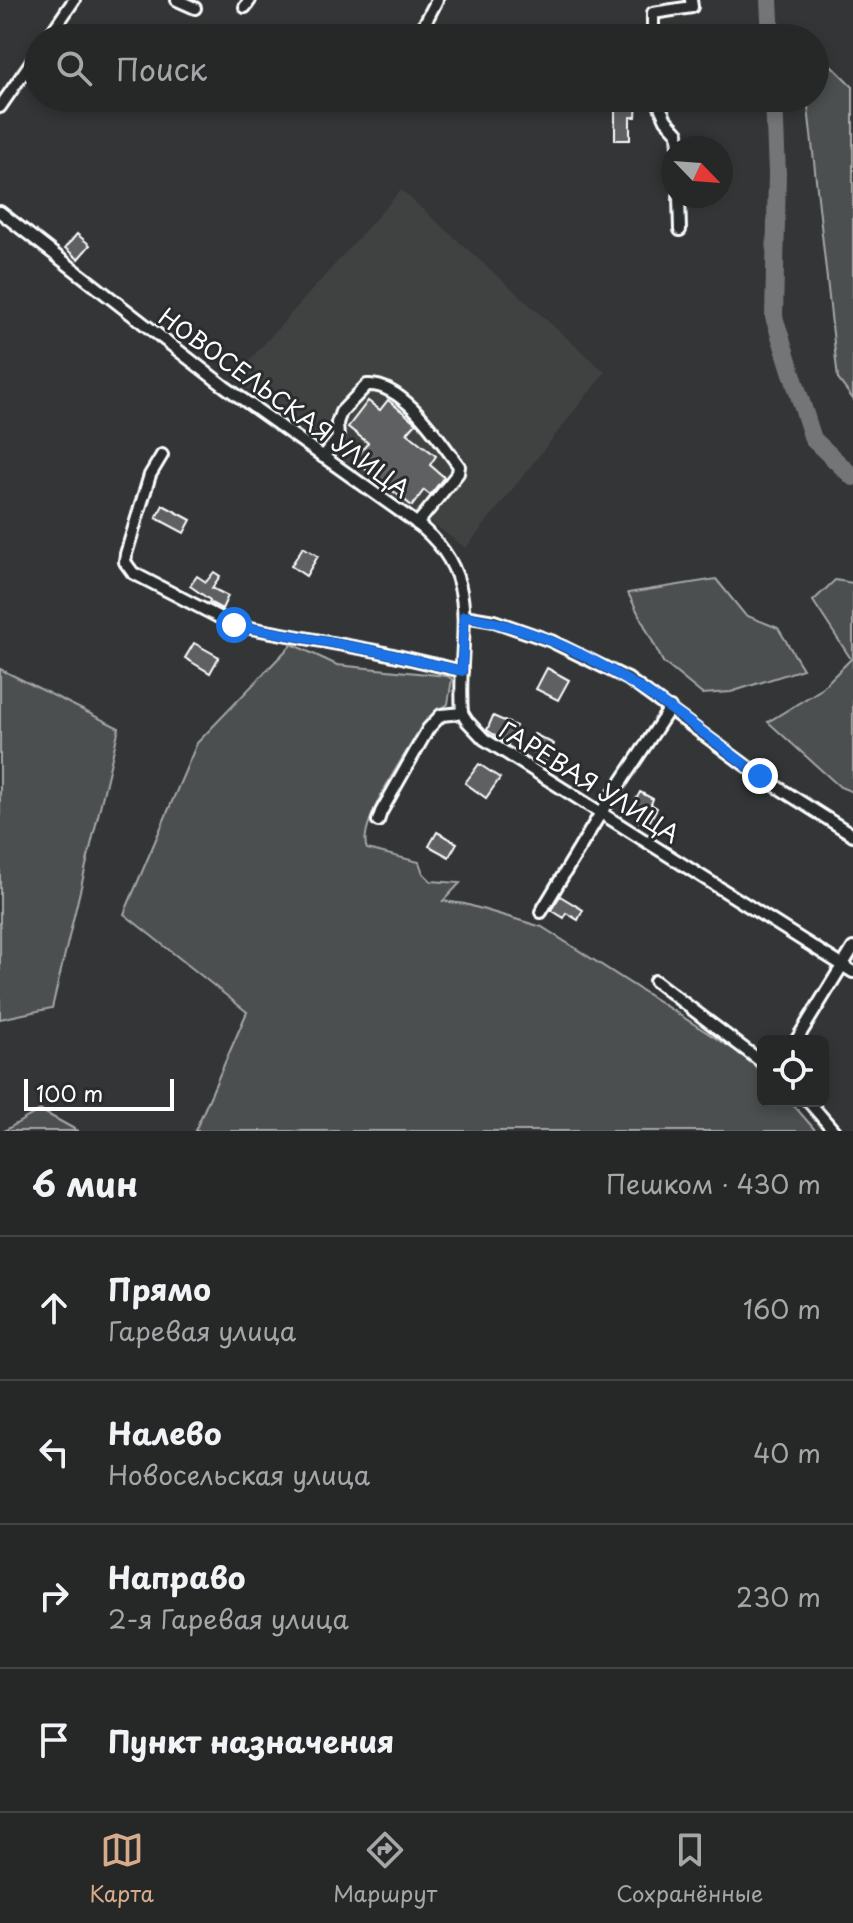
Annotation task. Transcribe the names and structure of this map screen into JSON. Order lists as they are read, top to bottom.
{
  "streets": {
    "street": ["НОВОСЕЛЬСКАЯ УЛИЦА", "ГАРЕВАЯ УЛИЦА"]
  },
  "scale_bar": "100 m",
  "north": "bottom right",
  "page": {
    "search": "Поиск",
    "scale": "100 m",
    "heading": ["6 мин", "Пешком · 430 m"],
    "list": [
      ["Прямо", "Гаревая улица", "160 m"],
      ["Налево", "Новосельская улица", "40 m"],
      ["Направо", "2-я Гаревая улица", "230 m"],
      "Пункт назначения"
    ],
    "nav": ["Карта", "Маршрут", "Сохранённые"]
  }
}
